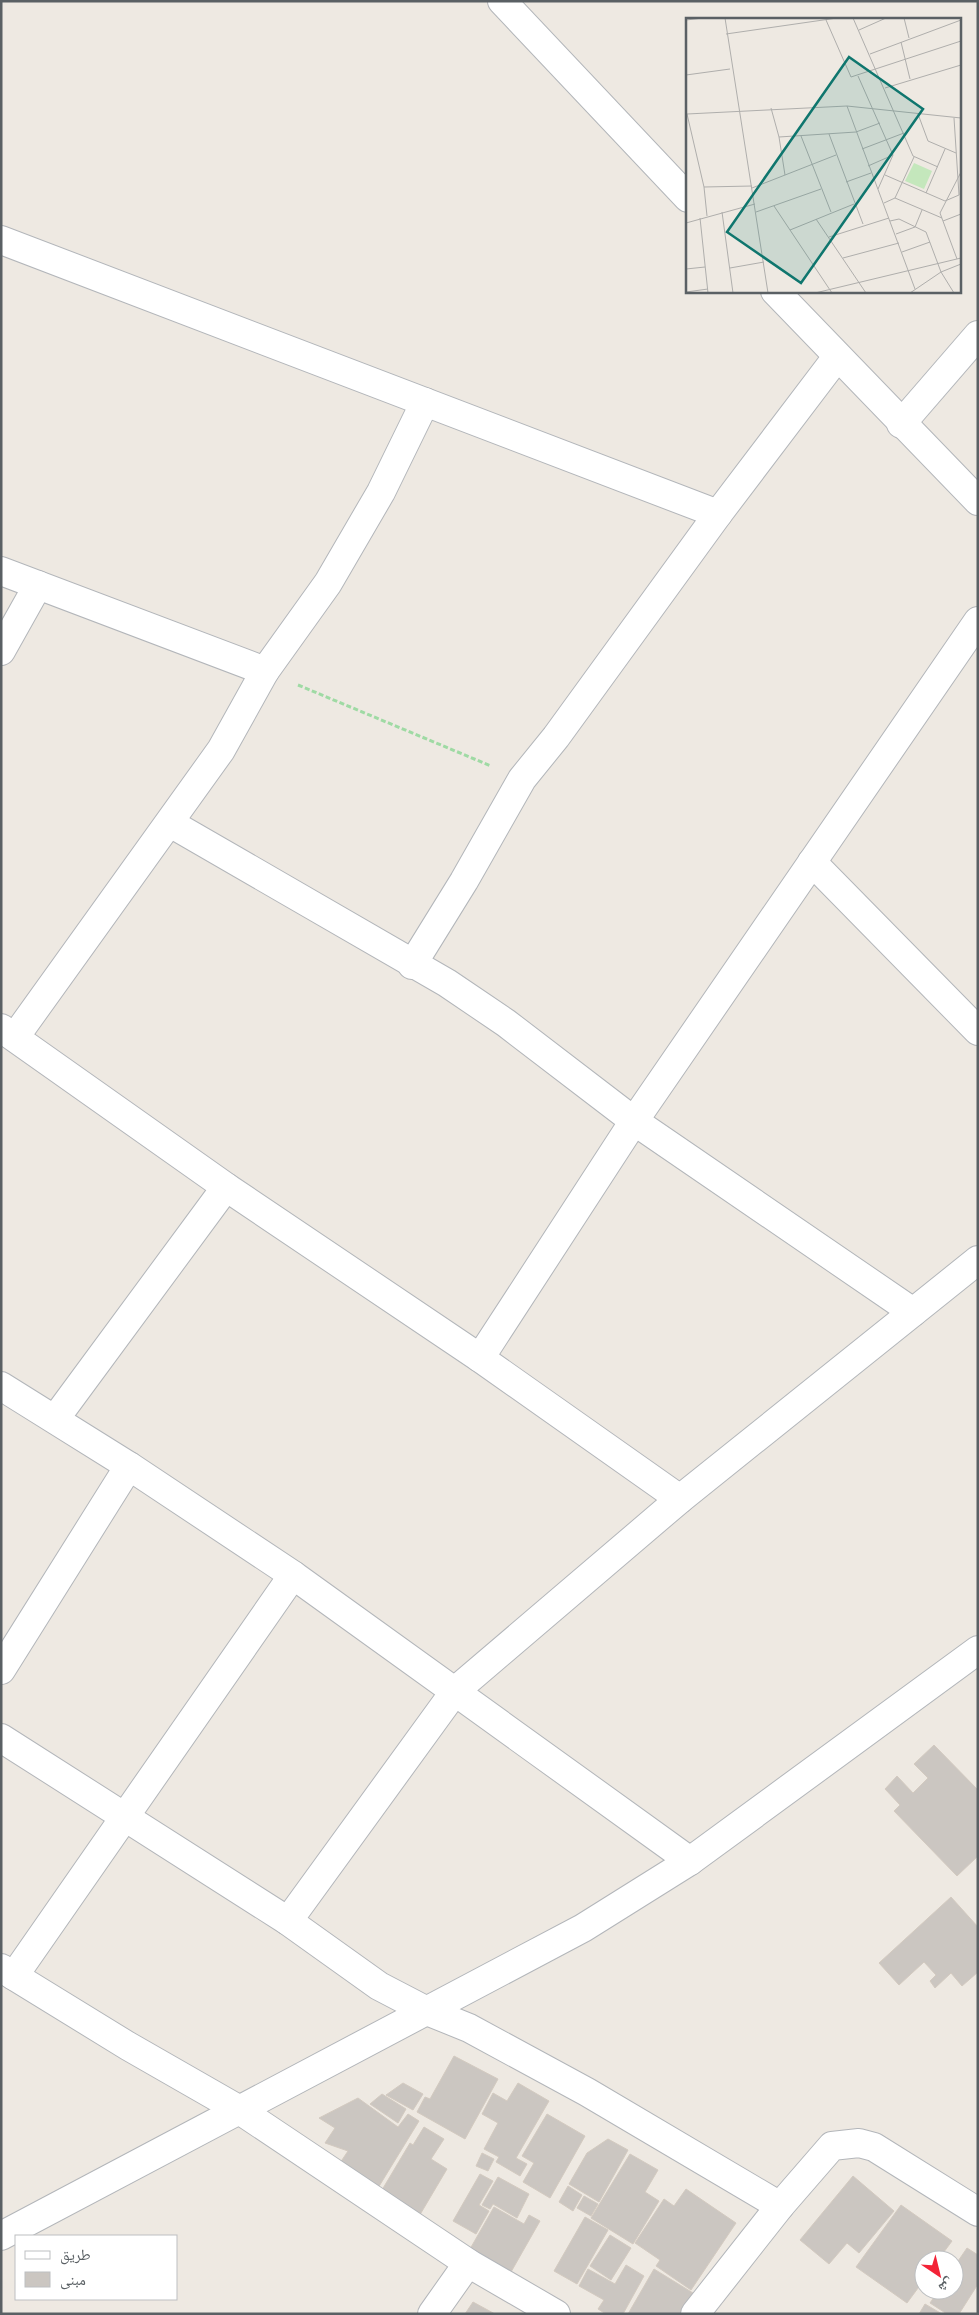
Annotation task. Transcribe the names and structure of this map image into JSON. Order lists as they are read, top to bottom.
{
  "legend": ["طريق", "مبنى"],
  "north": "bottom right"
}
